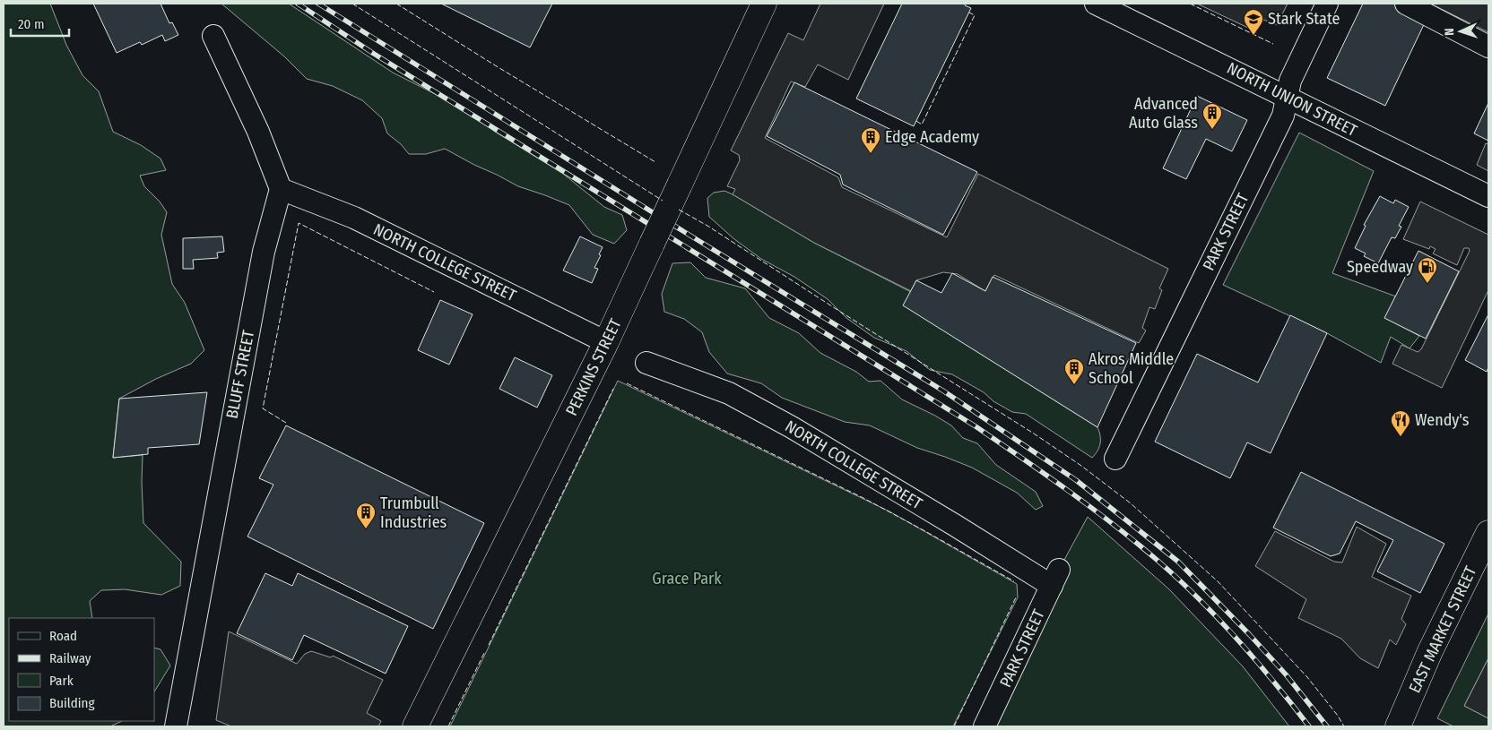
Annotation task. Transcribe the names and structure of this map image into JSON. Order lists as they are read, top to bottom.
{
  "streets": {
    "main road": ["PERKINS STREET", "EAST MARKET STREET"],
    "street": [
      "NORTH UNION STREET",
      "PARK STREET",
      "NORTH COLLEGE STREET",
      "BLUFF STREET"
    ]
  },
  "crossings": [
    ["NORTH UNION STREET", "PARK STREET"],
    ["PARK STREET", "NORTH COLLEGE STREET"],
    ["NORTH COLLEGE STREET", "PERKINS STREET"],
    ["NORTH COLLEGE STREET", "BLUFF STREET"]
  ],
  "parks": ["Grace Park"],
  "places": {
    "school or university": ["Stark State"],
    "building": [
      "Advanced Auto Glass",
      "Edge Academy",
      "Akros Middle School",
      "Trumbull Industries"
    ],
    "fuel station": ["Speedway"],
    "restaurant": ["Wendy's"]
  },
  "legend": [
    "Road",
    "Railway",
    "Park",
    "Building"
  ],
  "scale_bar": "20 m",
  "north": "left"
}
